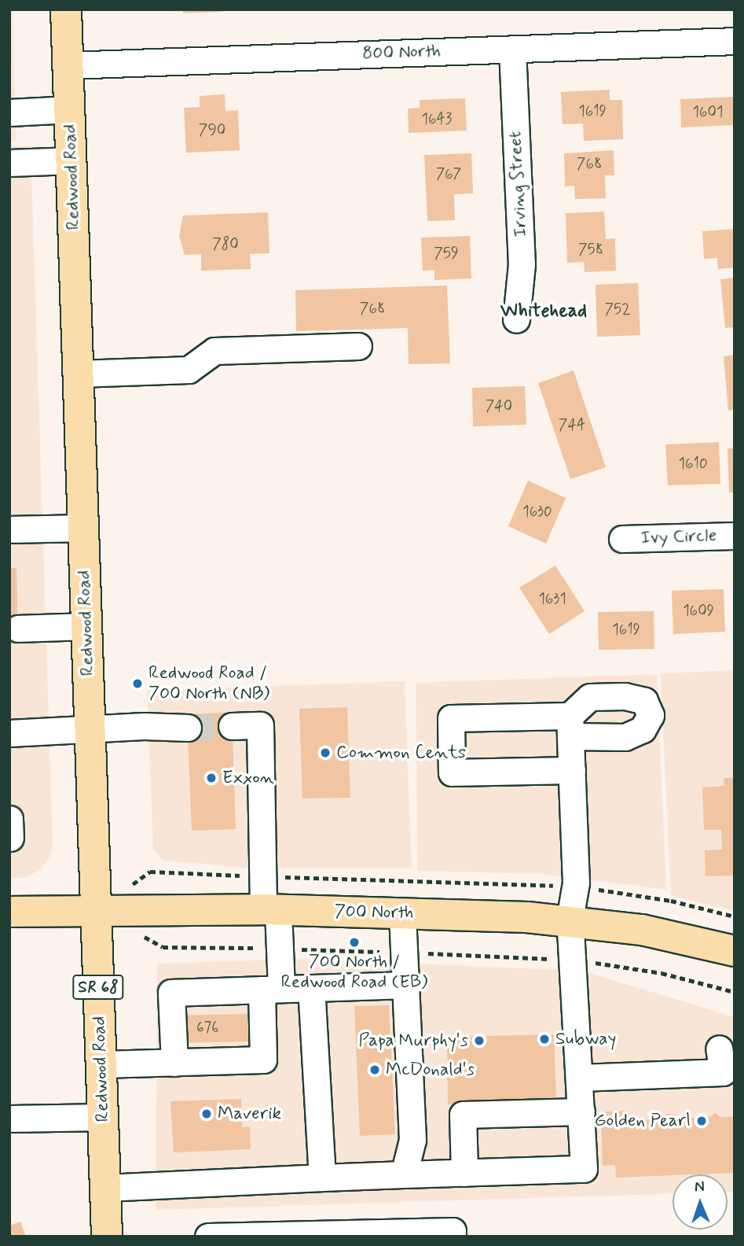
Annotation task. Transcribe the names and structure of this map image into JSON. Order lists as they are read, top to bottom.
{
  "streets": {
    "main road": ["Redwood Road", "700 North", "SR 68"],
    "street": ["800 North", "Irving Street", "Ivy Circle"]
  },
  "crossings": [
    ["800 North", "Redwood Road"],
    ["800 North", "Irving Street"],
    ["Redwood Road", "700 North"]
  ],
  "districts": ["Whitehead"],
  "places": [
    "Redwood Road / 700 North (NB)",
    "Common Cents",
    "Exxon",
    "700 North / Redwood Road (EB)",
    "Subway",
    "Papa Murphy's",
    "McDonald's",
    "Maverik",
    "Golden Pearl"
  ],
  "house_numbers": [
    "1619",
    "1601",
    "1643",
    "790",
    "768",
    "767",
    "780",
    "758",
    "759",
    "768",
    "752",
    "740",
    "744",
    "1610",
    "1630",
    "1631",
    "1609",
    "1619",
    "676"
  ],
  "north": "top"
}
